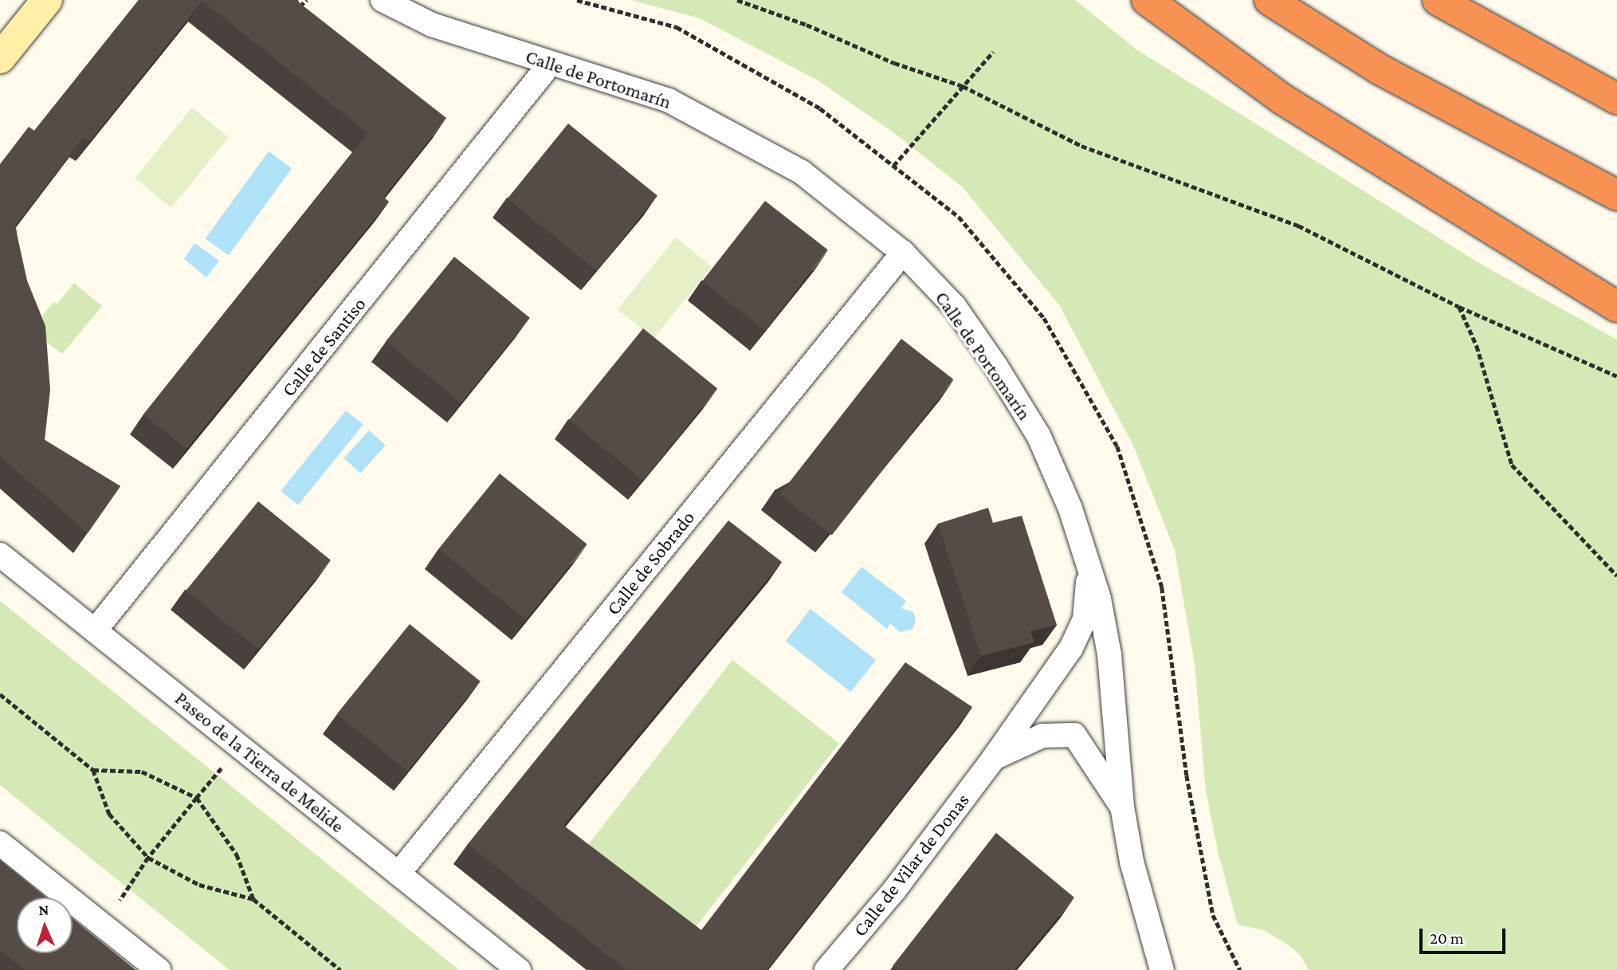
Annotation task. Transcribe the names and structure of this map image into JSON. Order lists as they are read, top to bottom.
{
  "streets": {
    "street": [
      "Calle de Portomarín",
      "Calle de Santiso",
      "Calle de Sobrado",
      "Paseo de la Tierra de Melide",
      "Calle de Vilar de Donas"
    ]
  },
  "crossings": [
    ["Calle de Portomarín", "Calle de Santiso"],
    ["Calle de Portomarín", "Calle de Sobrado"],
    ["Calle de Portomarín", "Calle de Vilar de Donas"],
    ["Calle de Santiso", "Paseo de la Tierra de Melide"],
    ["Calle de Sobrado", "Paseo de la Tierra de Melide"]
  ],
  "scale_bar": "20 m",
  "north": "top"
}
